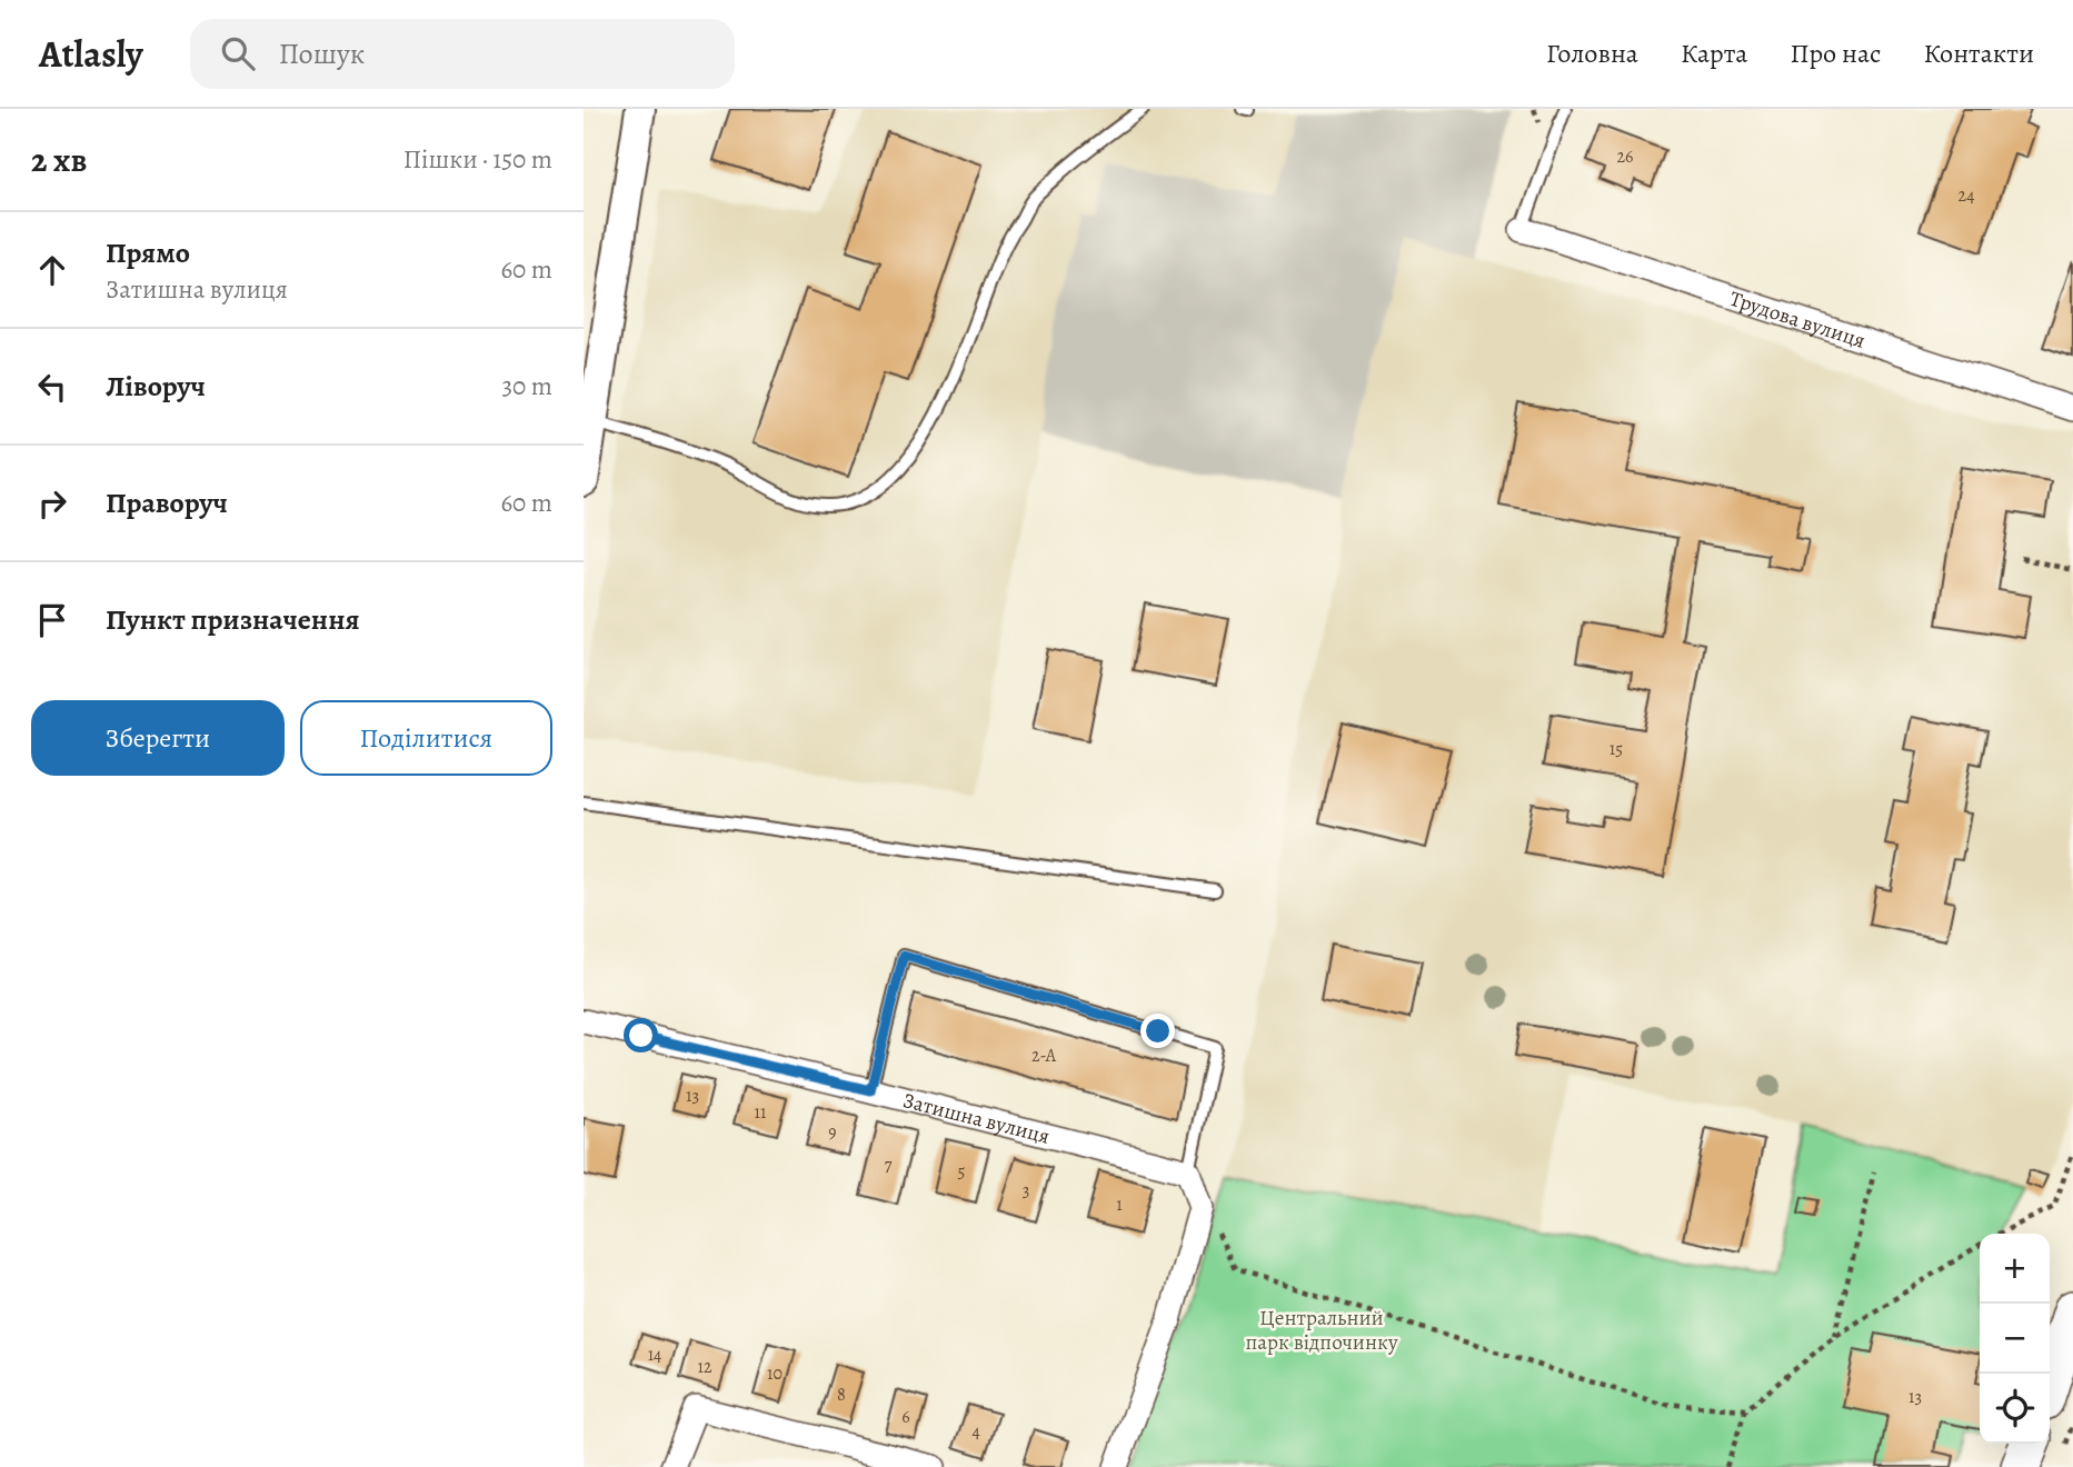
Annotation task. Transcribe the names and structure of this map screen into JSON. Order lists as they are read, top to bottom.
{
  "streets": {
    "street": ["Трудова вулиця", "Затишна вулиця"]
  },
  "parks": ["Центральний парк відпочинку"],
  "house_numbers": [
    "26",
    "24",
    "15",
    "2-А",
    "13",
    "11",
    "9",
    "7",
    "5",
    "3",
    "1",
    "14",
    "12",
    "10",
    "8",
    "13",
    "6",
    "4"
  ],
  "page": {
    "header": "Atlasly",
    "search": "Пошук",
    "nav": [
      "Головна",
      "Карта",
      "Про нас",
      "Контакти"
    ],
    "heading": ["2 хв", "Пішки · 150 m"],
    "list": [
      ["Прямо", "Затишна вулиця", "60 m"],
      ["Ліворуч", "30 m"],
      ["Праворуч", "60 m"],
      "Пункт призначення"
    ],
    "buttons": ["Зберегти", "Поділитися"],
    "map_buttons": ["+", "−"]
  }
}
